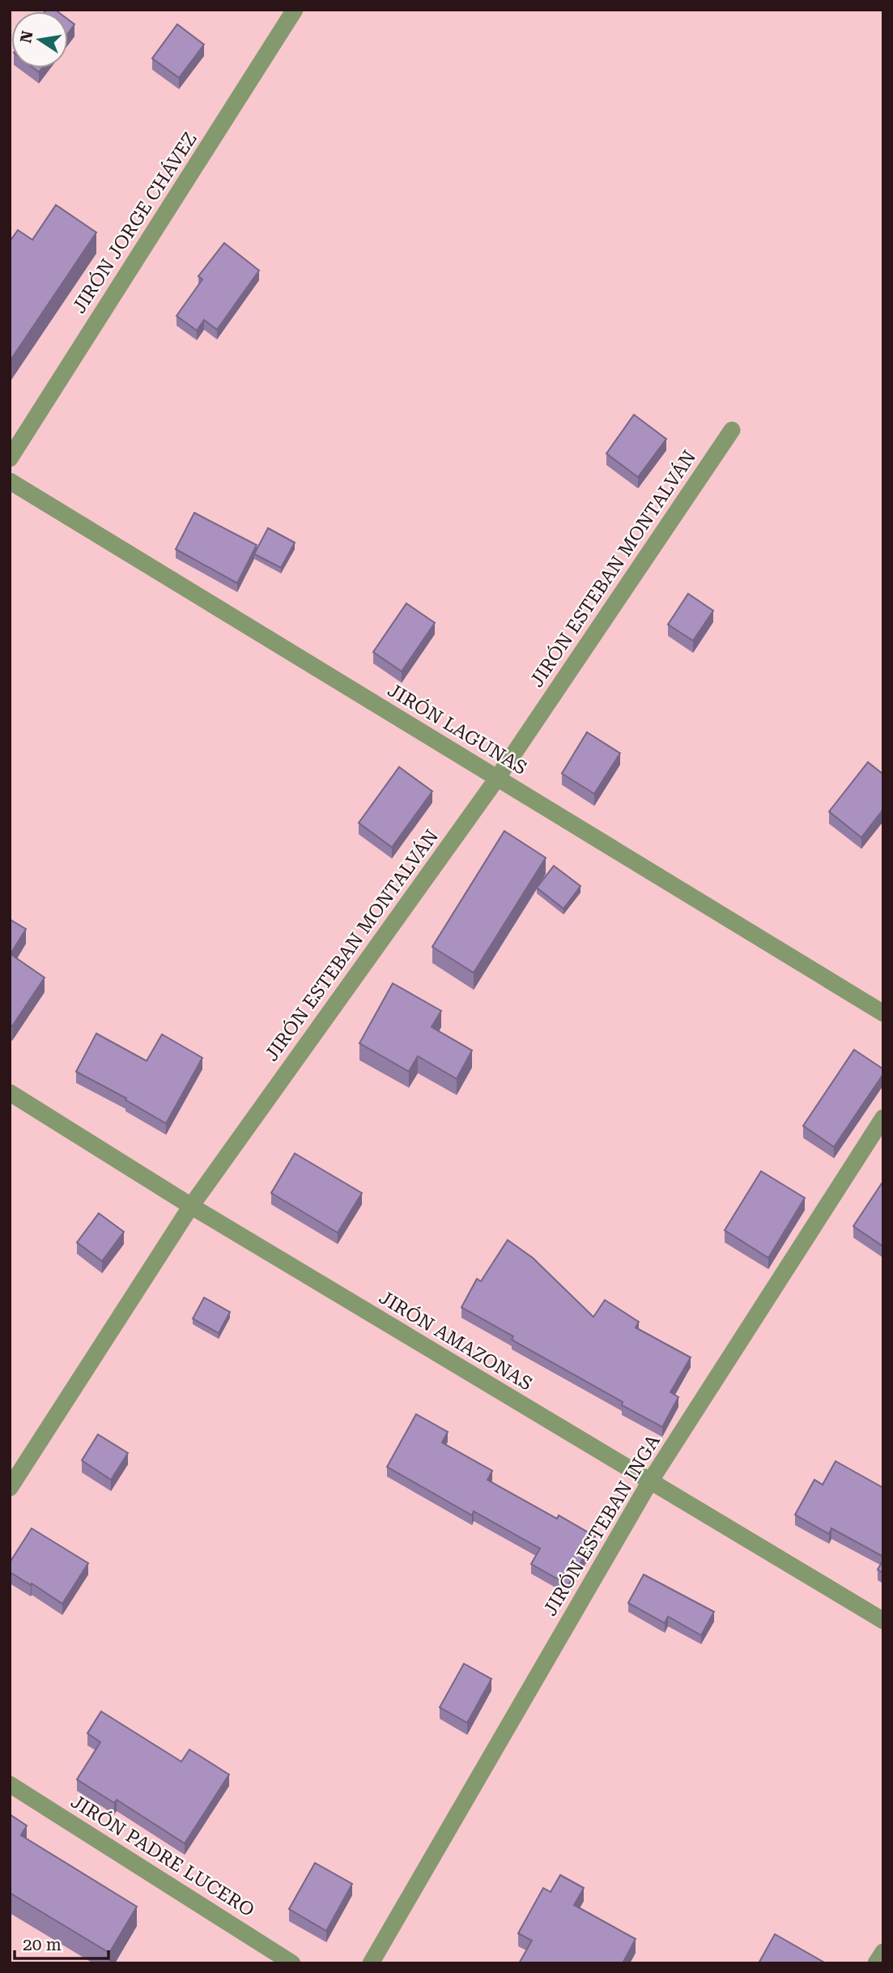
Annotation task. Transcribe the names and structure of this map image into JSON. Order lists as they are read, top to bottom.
{
  "streets": {
    "street": [
      "JIRÓN JORGE CHÁVEZ",
      "JIRÓN ESTEBAN MONTALVÁN",
      "JIRÓN LAGUNAS",
      "JIRÓN AMAZONAS",
      "JIRÓN ESTEBAN INGA",
      "JIRÓN PADRE LUCERO"
    ]
  },
  "crossings": [
    ["JIRÓN ESTEBAN MONTALVÁN", "JIRÓN LAGUNAS"],
    ["JIRÓN ESTEBAN MONTALVÁN", "JIRÓN AMAZONAS"],
    ["JIRÓN AMAZONAS", "JIRÓN ESTEBAN INGA"]
  ],
  "scale_bar": "20 m",
  "north": "left"
}
